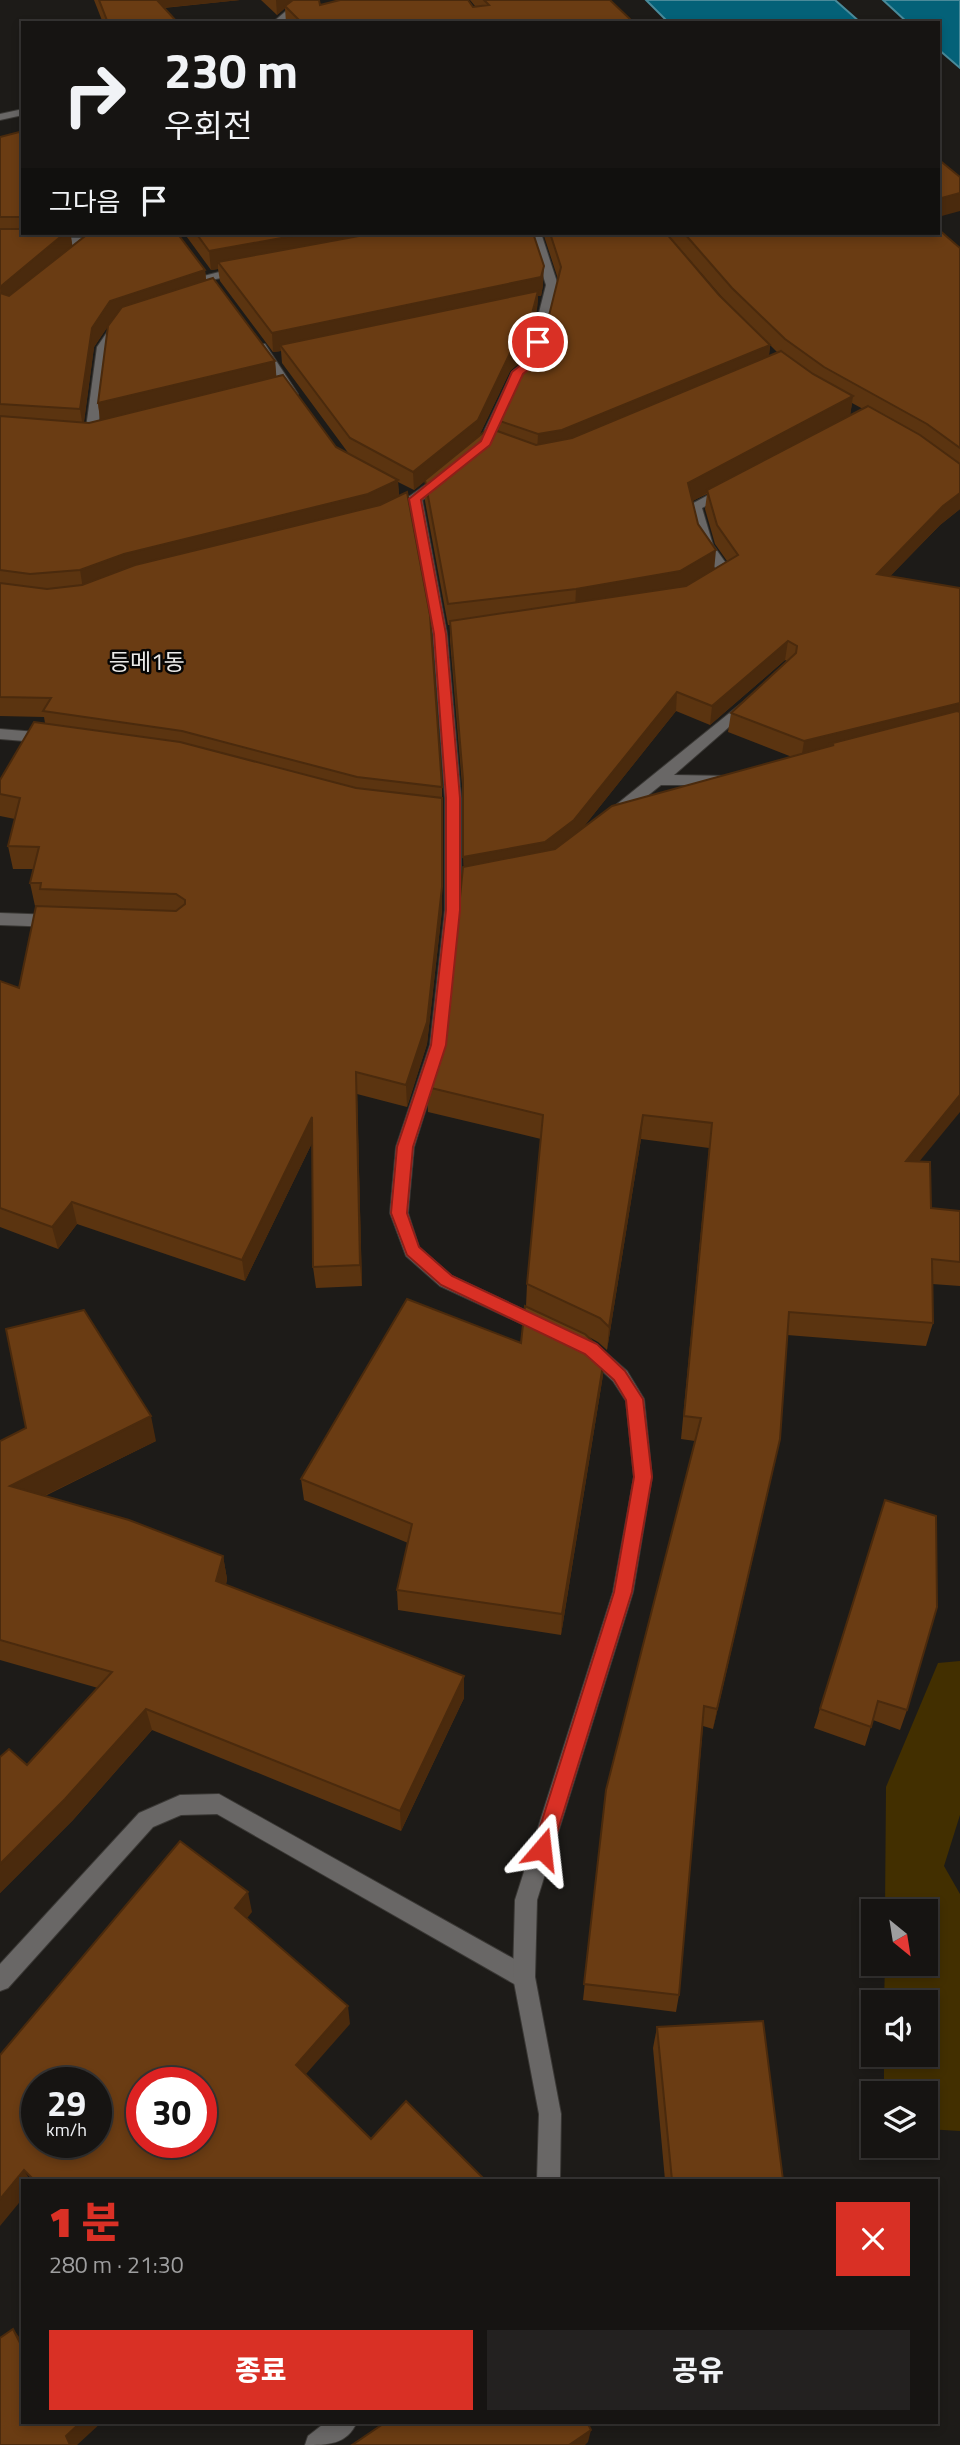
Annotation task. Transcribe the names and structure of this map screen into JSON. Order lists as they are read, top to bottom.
{
  "districts": ["등메1동"],
  "north": "bottom right",
  "page": {
    "turn": ["230 m", "우회전"],
    "then": "그다음",
    "speed": "29 km/h",
    "limit": "30",
    "heading": ["1 분", "280 m · 21:30"],
    "buttons": ["종료", "공유"]
  }
}
